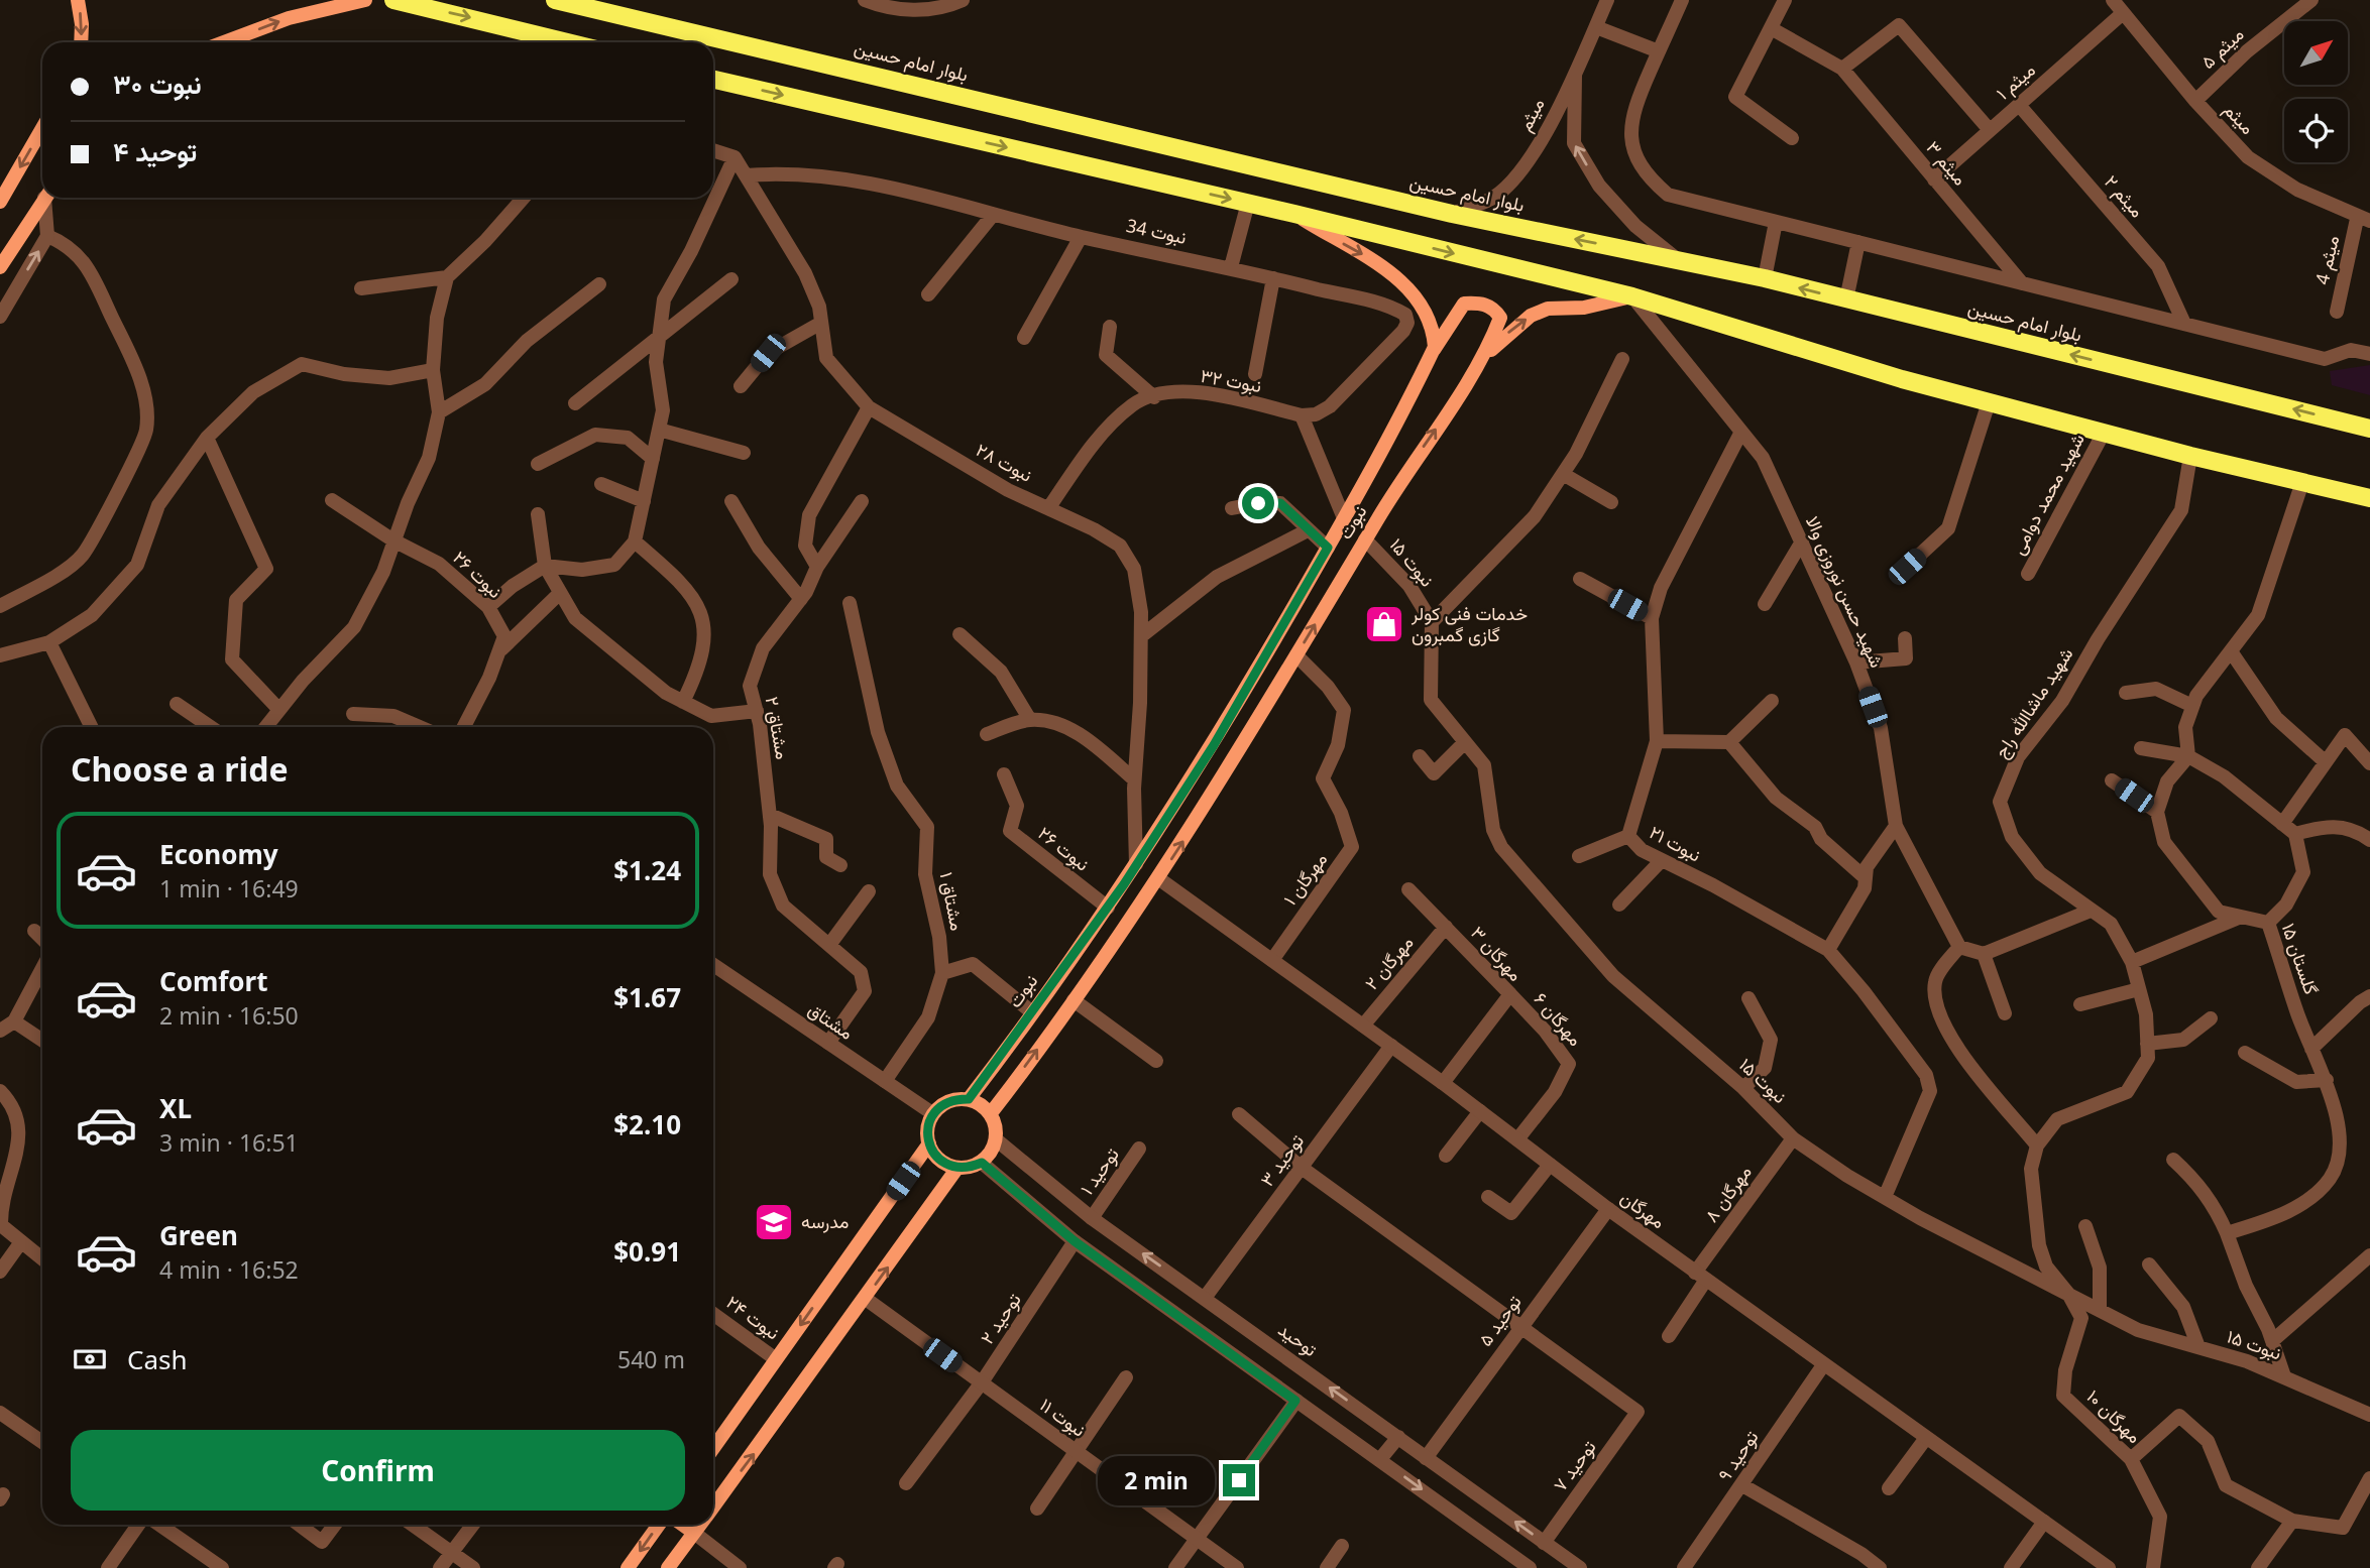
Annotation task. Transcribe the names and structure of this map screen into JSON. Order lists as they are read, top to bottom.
{
  "streets": {
    "main road": ["بلوار امام حسین", "نبوت"],
    "street": [
      "میثم ۵",
      "میثم ۱",
      "میثم",
      "میثم ۳",
      "میثم ۲",
      "نبوت 34",
      "میثم 4",
      "نبوت ۳۲",
      "نبوت ۲۸",
      "شهید محمد دوامی",
      "نبوت ۱۵",
      "نبوت ۲۶",
      "شهید حسن نوروزی والا",
      "شهید ماشاالله راج",
      "مشتاق ۲",
      "نبوت ۲۱",
      "مهرگان ۱",
      "مشتاق ۱",
      "مهرگان ۳",
      "گلستان ۱۵",
      "مهرگان ۲",
      "مهرگان ۶",
      "مشتاق",
      "توحید ۳",
      "توحید ۱",
      "مهرگان ۸",
      "مهرگان",
      "نبوت ۲۴",
      "توحید ۲",
      "توحید ۵",
      "توحید",
      "مهرگان ۱۰",
      "نبوت ۱۱",
      "توحید ۹",
      "توحید ۷"
    ]
  },
  "crossings": [
    ["میثم ۵", "میثم"],
    ["بلوار امام حسین", "میثم"],
    ["میثم ۱", "میثم"],
    ["میثم ۱", "میثم ۳"],
    ["میثم ۱", "میثم ۲"],
    ["میثم", "میثم 4"],
    ["نبوت 34", "نبوت ۳۲"],
    ["نبوت 34", "نبوت ۲۸"],
    ["نبوت ۳۲", "نبوت ۲۸"],
    ["نبوت ۲۸", "نبوت"],
    ["نبوت", "نبوت ۱۵"],
    ["نبوت", "نبوت ۲۶"],
    ["نبوت", "مهرگان ۱"],
    ["نبوت", "مشتاق"],
    ["نبوت", "مهرگان"],
    ["نبوت", "توحید"],
    ["نبوت ۱۵", "نبوت ۲۱"],
    ["نبوت ۱۵", "مهرگان ۸"],
    ["نبوت ۱۵", "مهرگان ۱۰"],
    ["شهید حسن نوروزی والا", "نبوت ۲۱"],
    ["مشتاق ۲", "مشتاق"],
    ["مهرگان ۱", "مهرگان"],
    ["مشتاق ۱", "مشتاق"],
    ["مهرگان ۳", "مهرگان ۲"],
    ["مهرگان ۳", "مهرگان ۶"],
    ["مهرگان ۳", "مهرگان"],
    ["مهرگان ۲", "مهرگان"],
    ["مهرگان ۶", "مهرگان"],
    ["مشتاق", "توحید"],
    ["توحید ۳", "مهرگان"],
    ["توحید ۳", "توحید"],
    ["توحید ۱", "توحید"],
    ["مهرگان ۸", "مهرگان"],
    ["مهرگان", "توحید ۵"],
    ["مهرگان", "توحید ۹"],
    ["توحید ۲", "نبوت ۱۱"],
    ["توحید ۵", "توحید"],
    ["توحید ۵", "توحید ۷"],
    ["توحید", "توحید ۷"]
  ],
  "places": {
    "shop": ["خدمات فنی کولر گازی گمبرون"],
    "school or university": ["مدرسه"]
  },
  "north": "top right",
  "page": {
    "banner": ["نبوت ۳۰", "توحید ۴"],
    "heading": "Choose a ride",
    "list": [
      {
        "name": "Economy",
        "note": "1 min · 16:49",
        "value": "$1.24"
      },
      {
        "name": "Comfort",
        "note": "2 min · 16:50",
        "value": "$1.67"
      },
      {
        "name": "XL",
        "note": "3 min · 16:51",
        "value": "$2.10"
      },
      {
        "name": "Green",
        "note": "4 min · 16:52",
        "value": "$0.91"
      }
    ],
    "pay": ["Cash", "540 m"],
    "buttons": "Confirm",
    "bubble": "2 min"
  }
}
